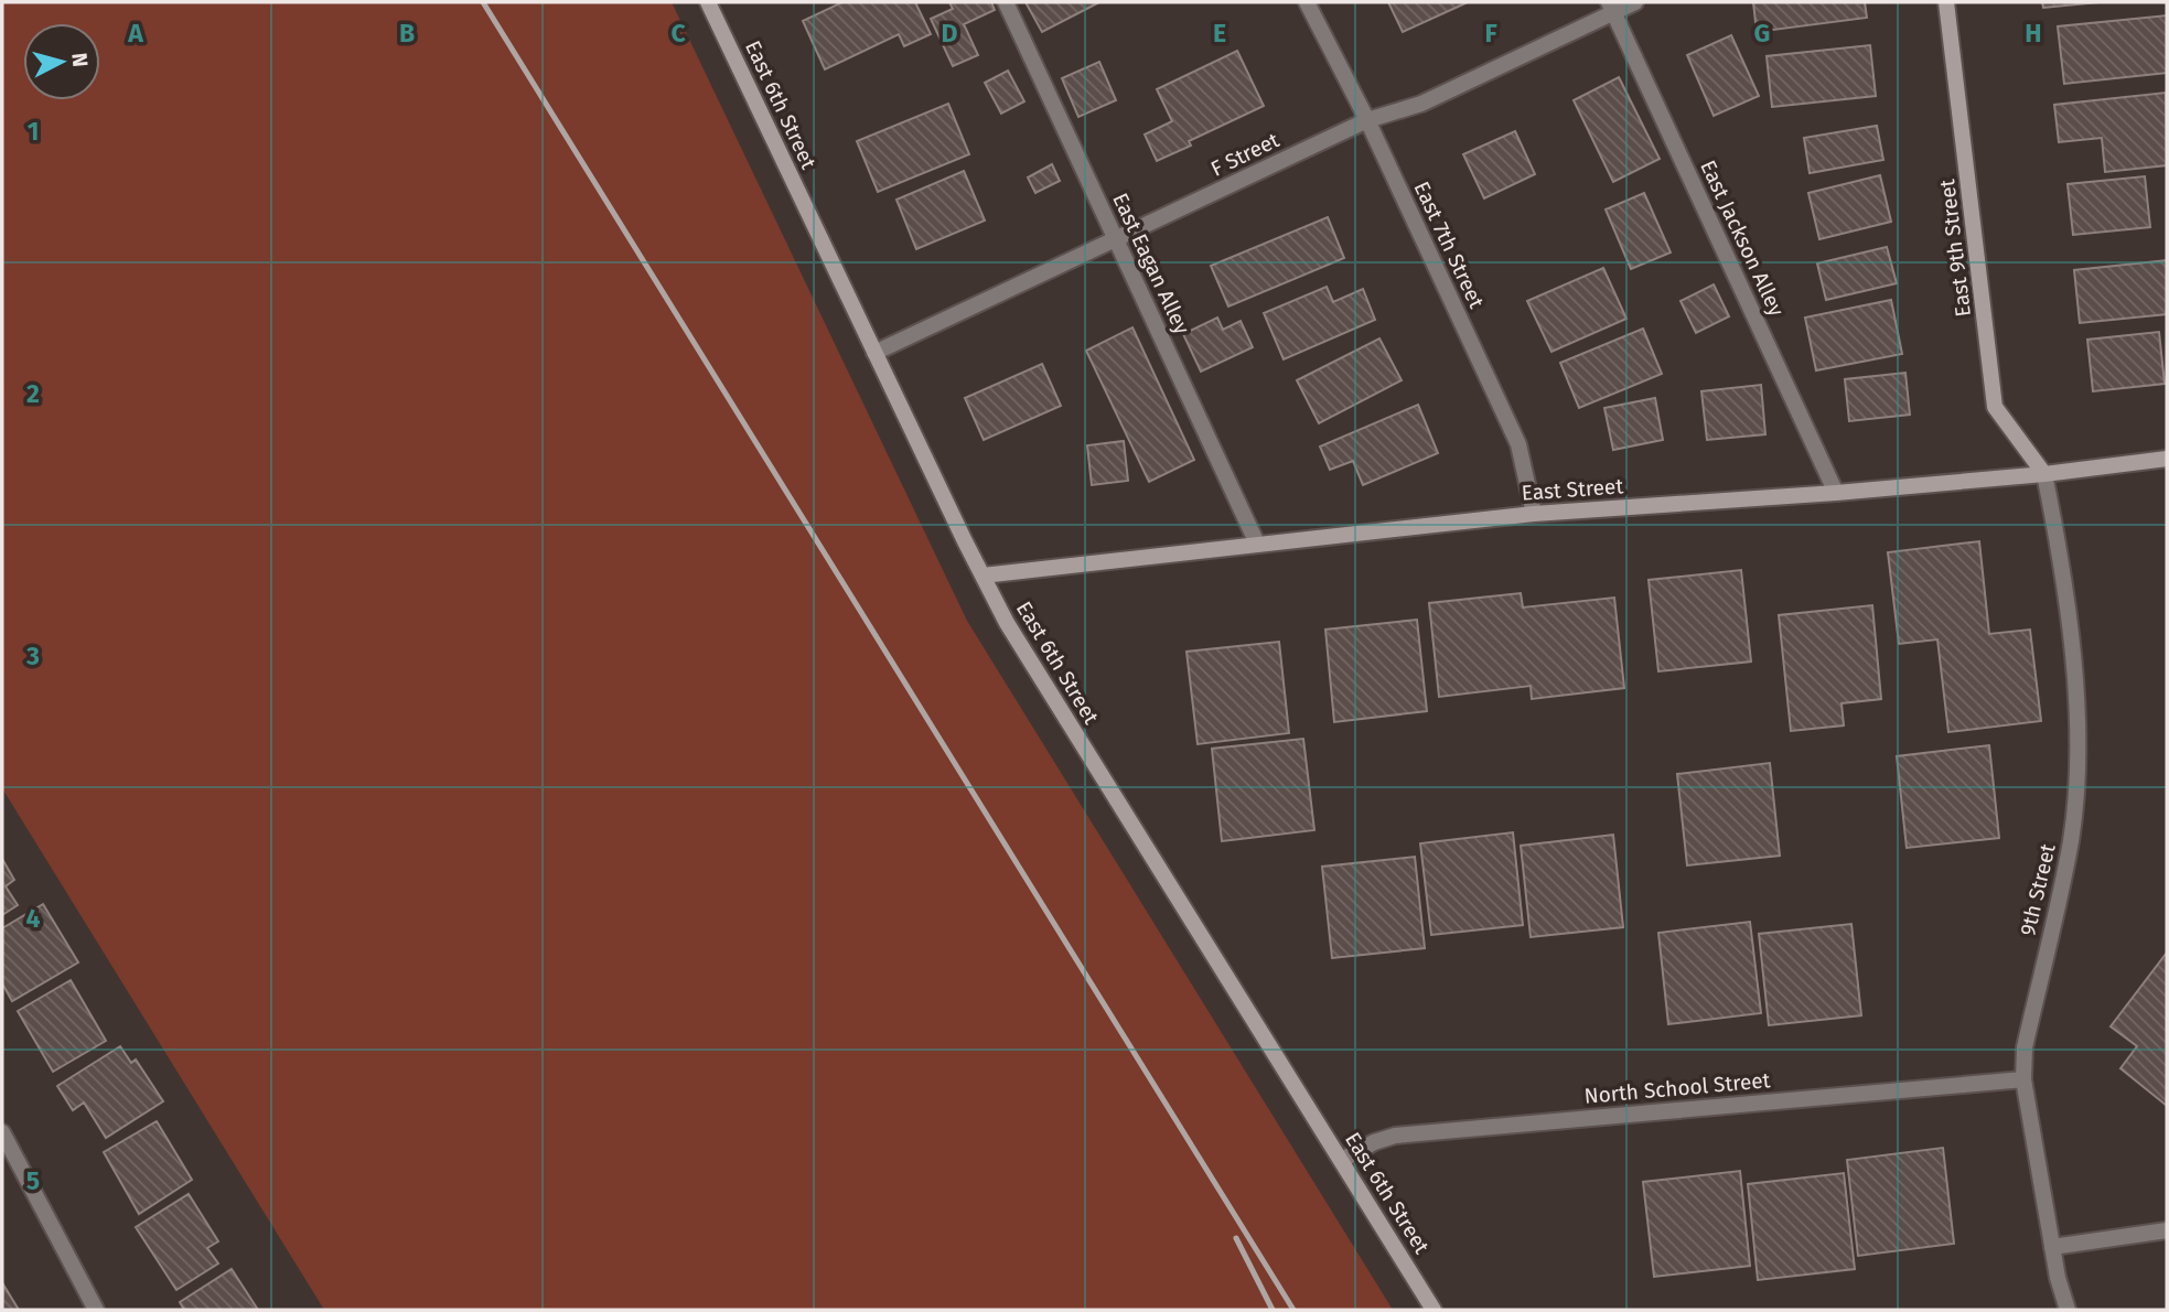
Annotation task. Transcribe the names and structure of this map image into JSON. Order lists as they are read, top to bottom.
{
  "streets": {
    "street": [
      "East 6th Street",
      "F Street",
      "East Jackson Alley",
      "East 7th Street",
      "East 9th Street",
      "East Eagan Alley",
      "East Street",
      "9th Street",
      "North School Street"
    ]
  },
  "crossings": [
    ["East 6th Street", "F Street"],
    ["East 6th Street", "East Street"],
    ["East 6th Street", "North School Street"],
    ["F Street", "East Jackson Alley"],
    ["F Street", "East 7th Street"],
    ["F Street", "East Eagan Alley"],
    ["East Jackson Alley", "East Street"],
    ["East 7th Street", "East Street"],
    ["East 9th Street", "East Street"],
    ["East 9th Street", "9th Street"],
    ["East Eagan Alley", "East Street"],
    ["East Street", "9th Street"],
    ["9th Street", "North School Street"]
  ],
  "north": "right",
  "grid": {
    "columns": [
      "A",
      "B",
      "C",
      "D",
      "E",
      "F",
      "G",
      "H"
    ],
    "rows": [
      "1",
      "2",
      "3",
      "4",
      "5"
    ]
  }
}
